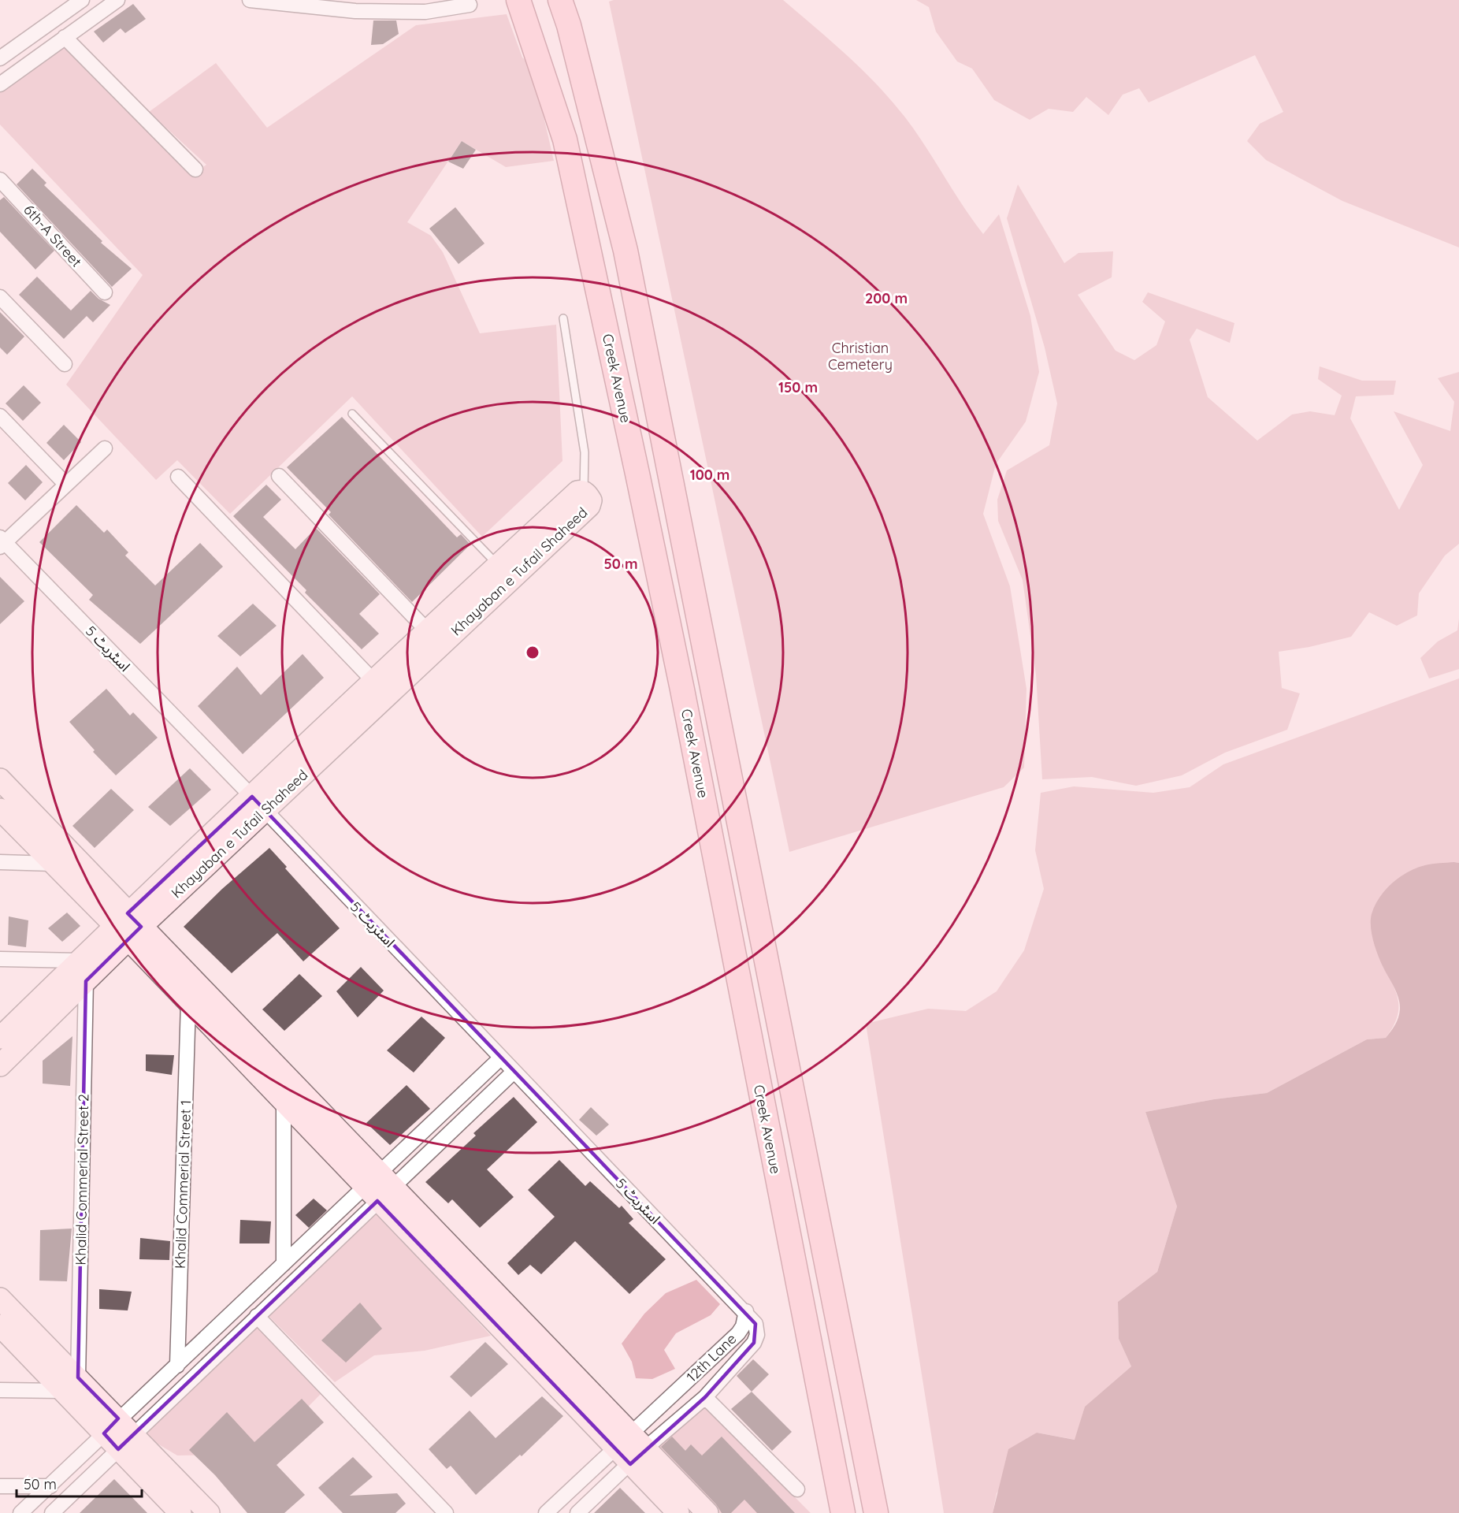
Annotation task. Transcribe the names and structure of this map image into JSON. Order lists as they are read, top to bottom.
{
  "streets": {
    "main road": ["Creek Avenue"],
    "street": [
      "6th-A Street",
      "Khayaban e Tufail Shaheed",
      "اسٹریٹ 5",
      "Khalid Commerial Street 2",
      "Khalid Commerial Street 1",
      "12th Lane"
    ]
  },
  "crossings": [
    ["Khayaban e Tufail Shaheed", "اسٹریٹ 5"],
    ["Khayaban e Tufail Shaheed", "Khalid Commerial Street 2"],
    ["اسٹریٹ 5", "12th Lane"]
  ],
  "parks": ["Christian Cemetery"],
  "scale_bar": "50 m",
  "rings": [
    "200 m",
    "150 m",
    "100 m",
    "50 m"
  ]
}
